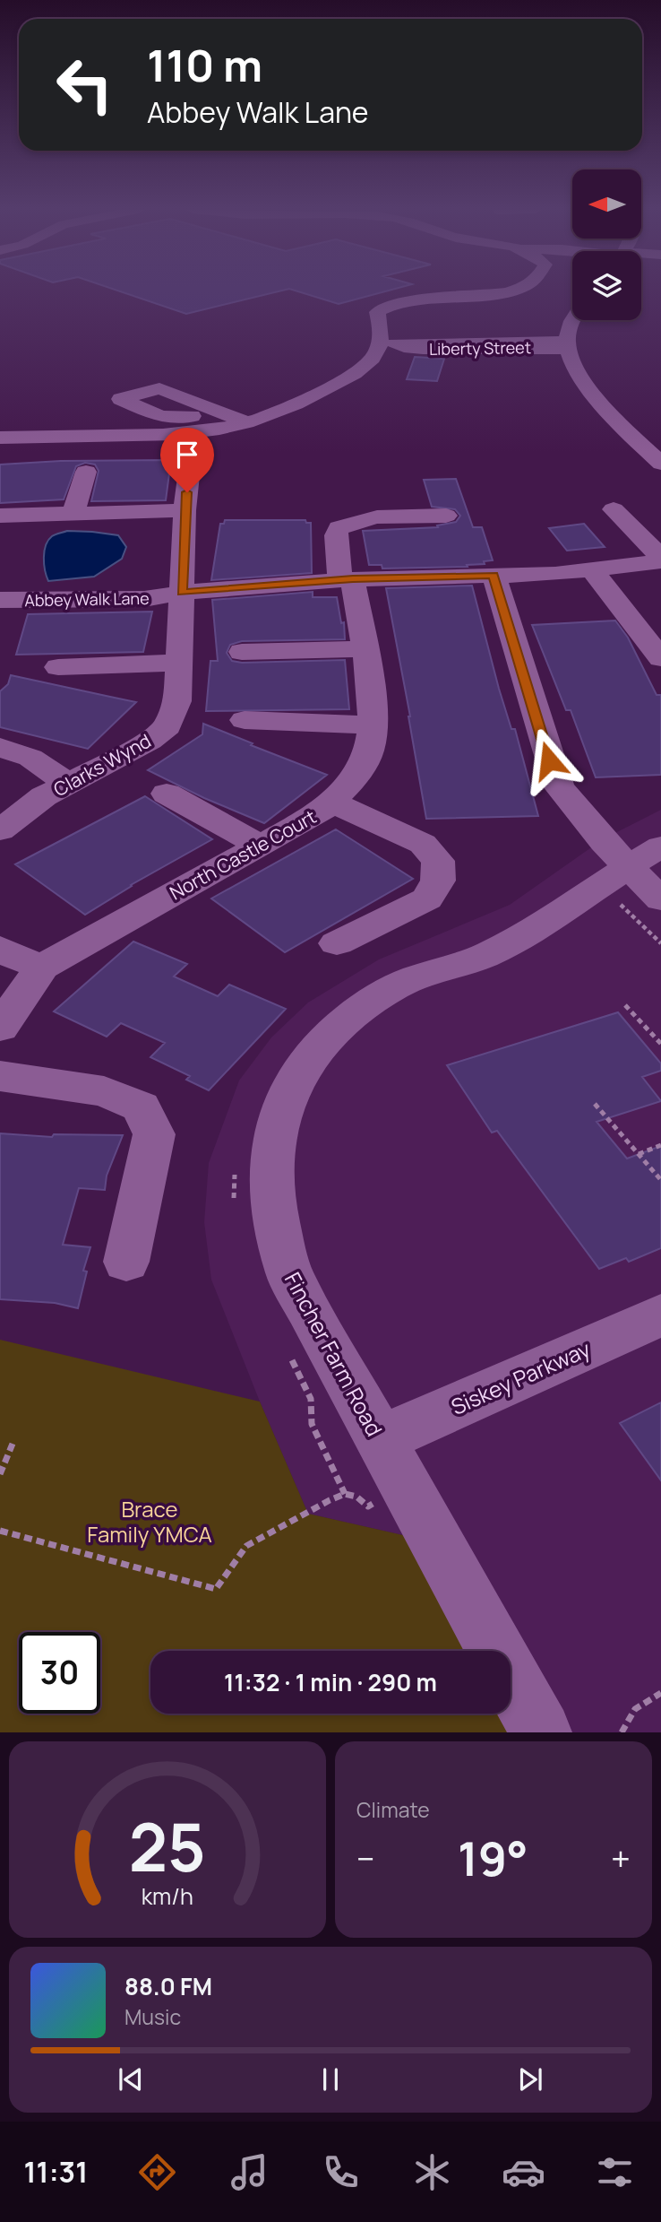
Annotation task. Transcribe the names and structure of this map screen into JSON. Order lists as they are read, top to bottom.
{
  "streets": {
    "street": [
      "Liberty Street",
      "Abbey Walk Lane",
      "Clarks Wynd",
      "North Castle Court",
      "Fincher Farm Road",
      "Siskey Parkway"
    ]
  },
  "crossings": [
    ["Abbey Walk Lane", "Clarks Wynd"],
    ["Abbey Walk Lane", "North Castle Court"],
    ["Fincher Farm Road", "Siskey Parkway"]
  ],
  "parks": ["Brace Family YMCA"],
  "north": "left",
  "page": {
    "turn": ["110 m", "Abbey Walk Lane"],
    "limit": "30",
    "trip": "11:32 · 1 min · 290 m",
    "tile": "Climate",
    "heat": ["−", "19°", "+"],
    "song": ["88.0 FM", "Music"],
    "tabs": "11:31",
    "gauge": ["25", "km/h"]
  }
}
